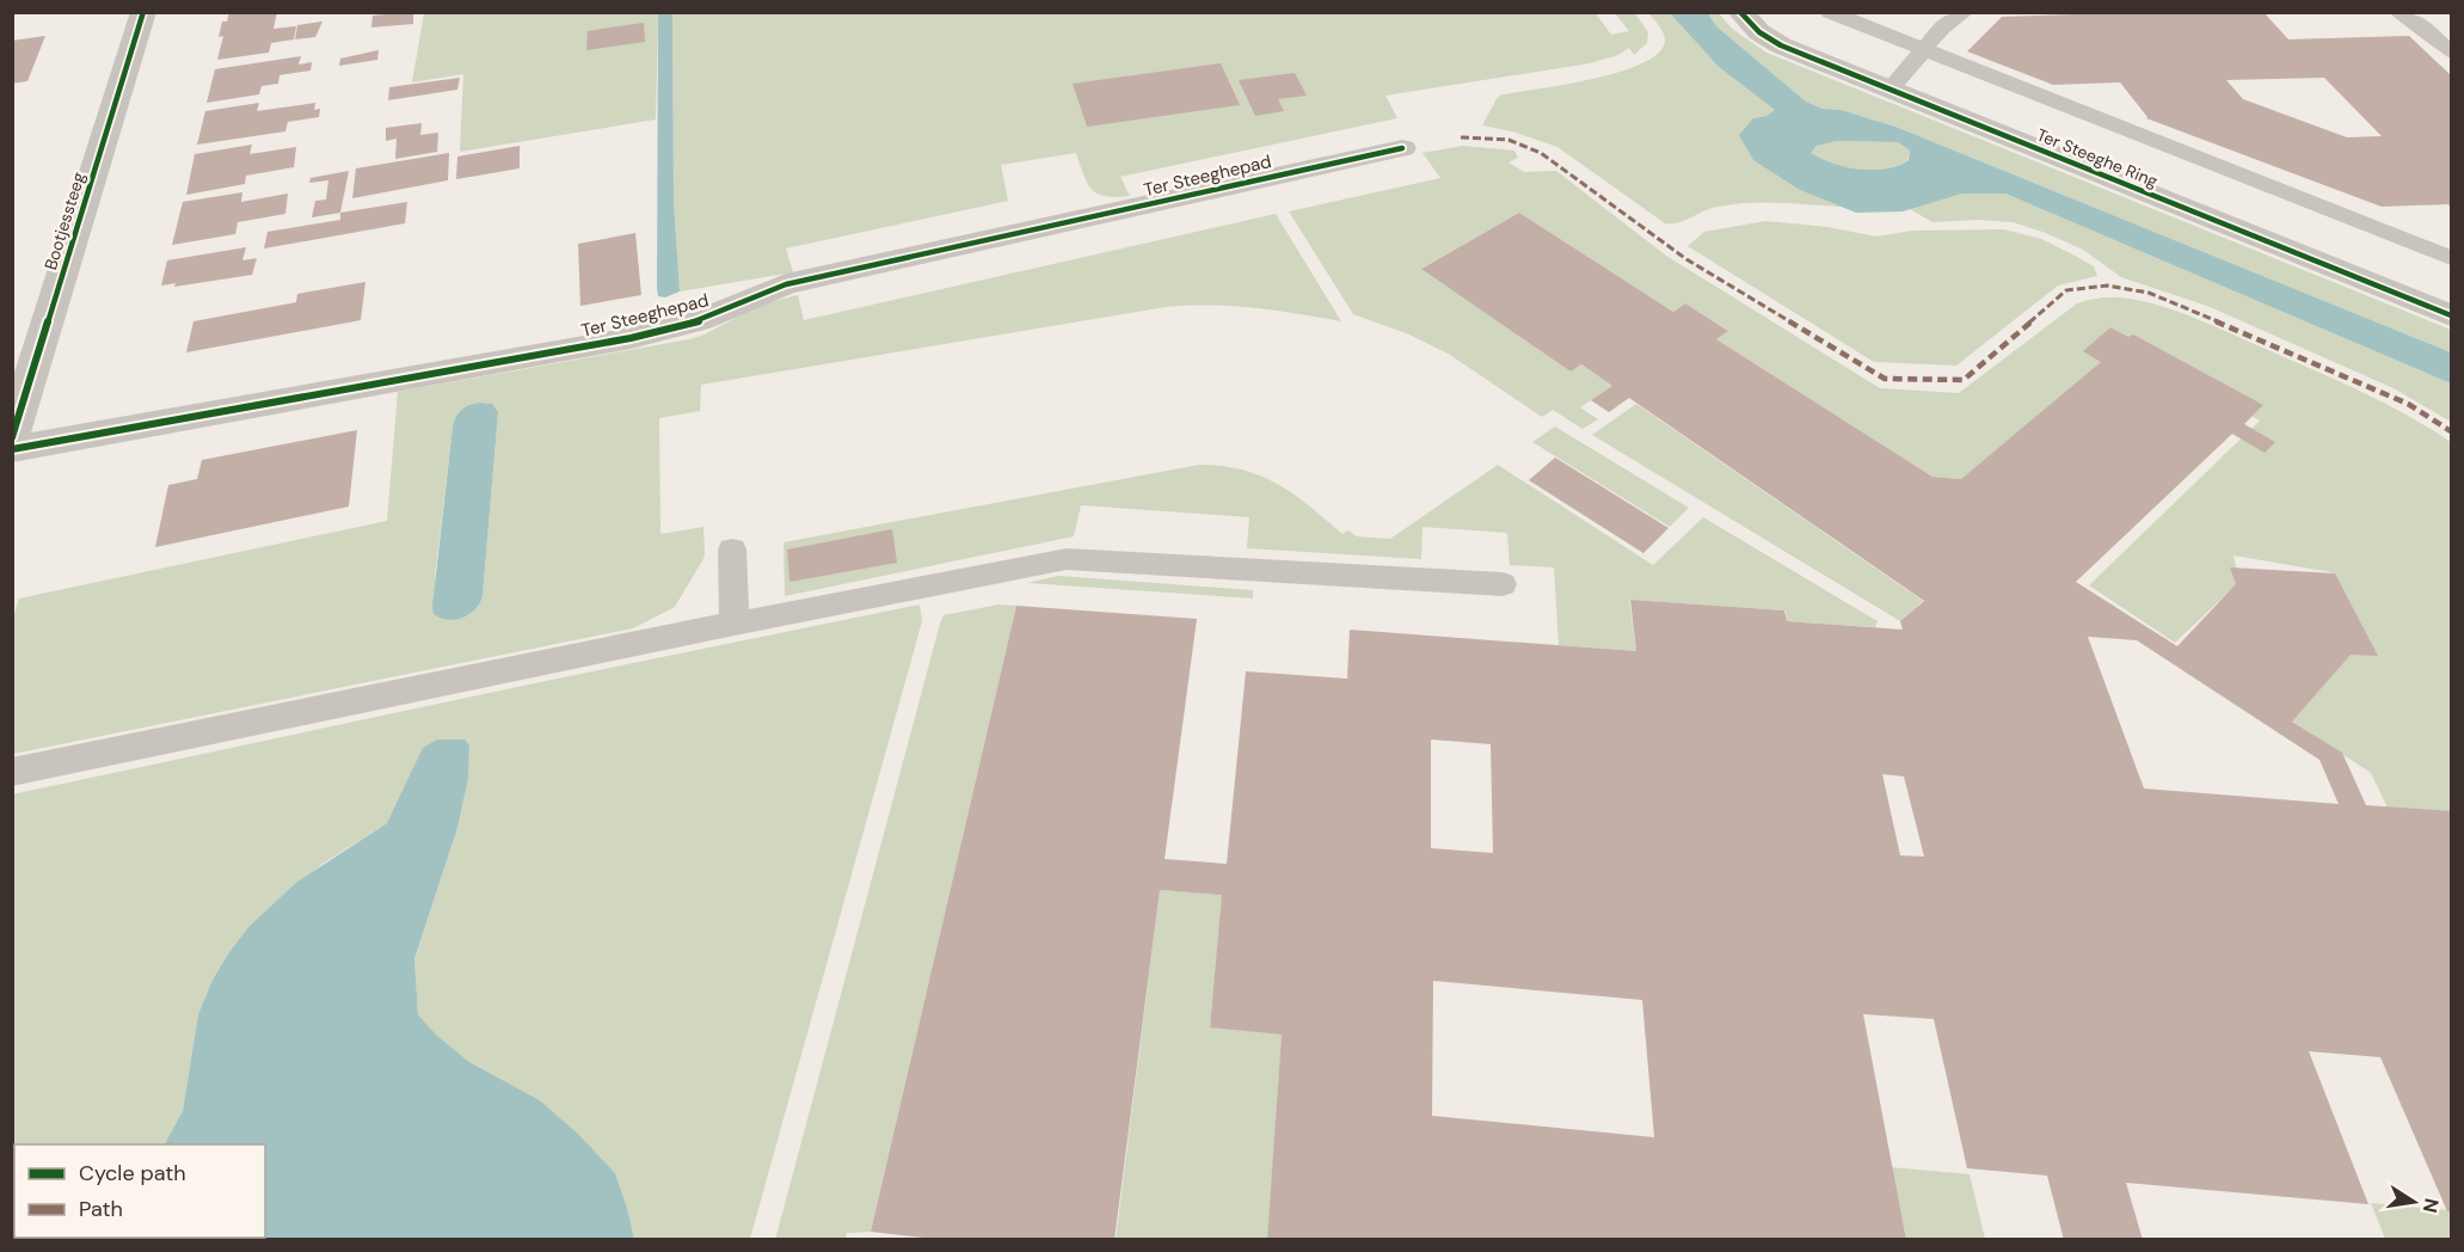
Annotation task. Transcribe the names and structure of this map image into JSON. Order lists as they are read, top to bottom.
{
  "streets": {
    "street": ["Ter Steeghe Ring", "Ter Steeghepad", "Bootjessteeg"]
  },
  "legend": ["Cycle path", "Path"],
  "north": "right"
}
